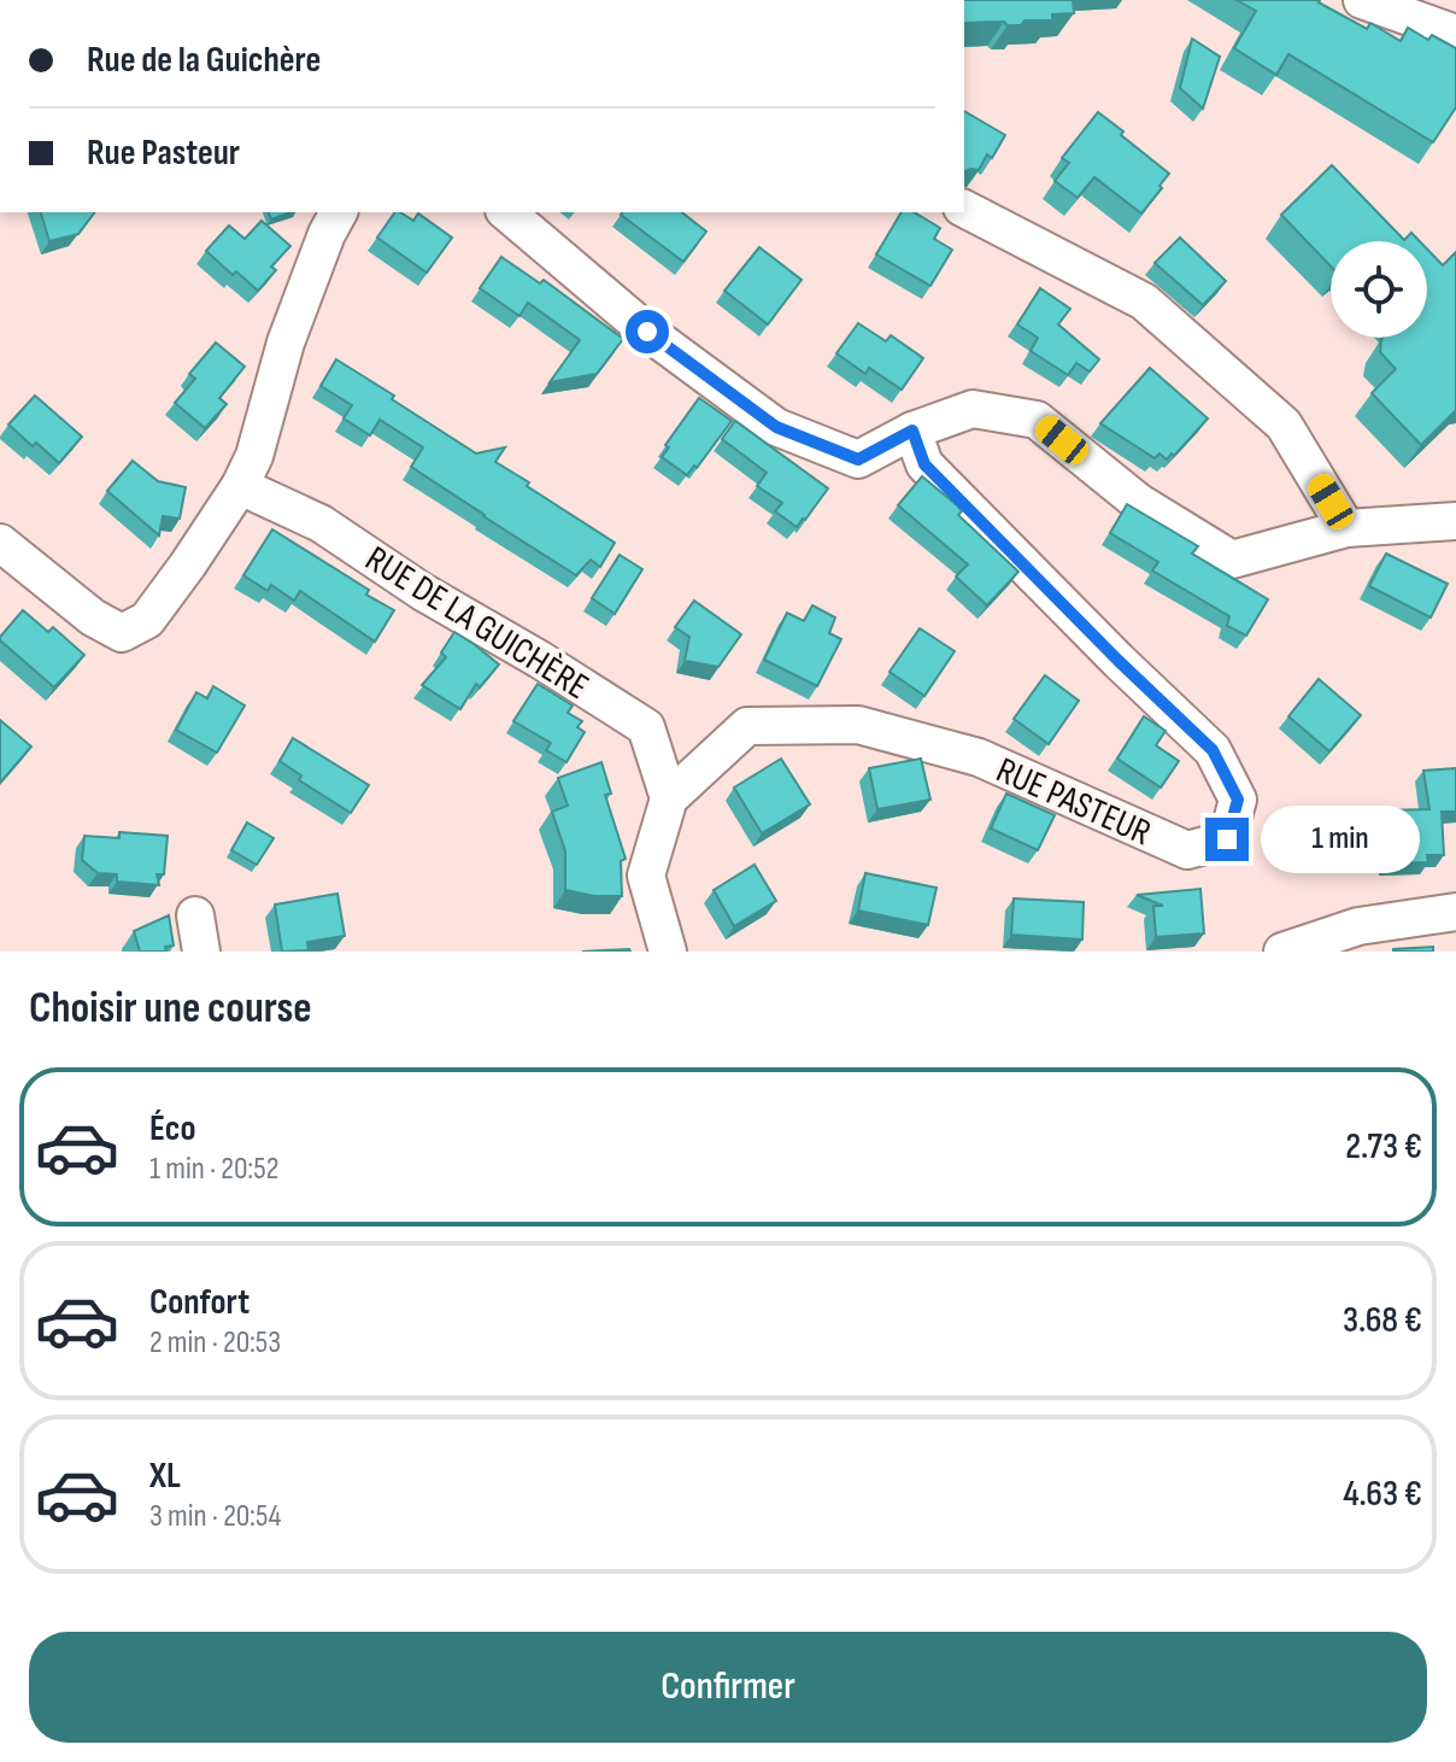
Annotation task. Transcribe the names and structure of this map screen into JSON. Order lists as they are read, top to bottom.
{
  "streets": {
    "street": ["RUE DE LA GUICHÈRE", "RUE PASTEUR"]
  },
  "crossings": [
    ["RUE DE LA GUICHÈRE", "RUE PASTEUR"]
  ],
  "page": {
    "banner": ["Rue de la Guichère", "Rue Pasteur"],
    "bubble": "1 min",
    "heading": "Choisir une course",
    "list": [
      {
        "name": "Éco",
        "note": "1 min · 20:52",
        "value": "2.73 €"
      },
      {
        "name": "Confort",
        "note": "2 min · 20:53",
        "value": "3.68 €"
      },
      {
        "name": "XL",
        "note": "3 min · 20:54",
        "value": "4.63 €"
      }
    ],
    "buttons": "Confirmer"
  }
}
